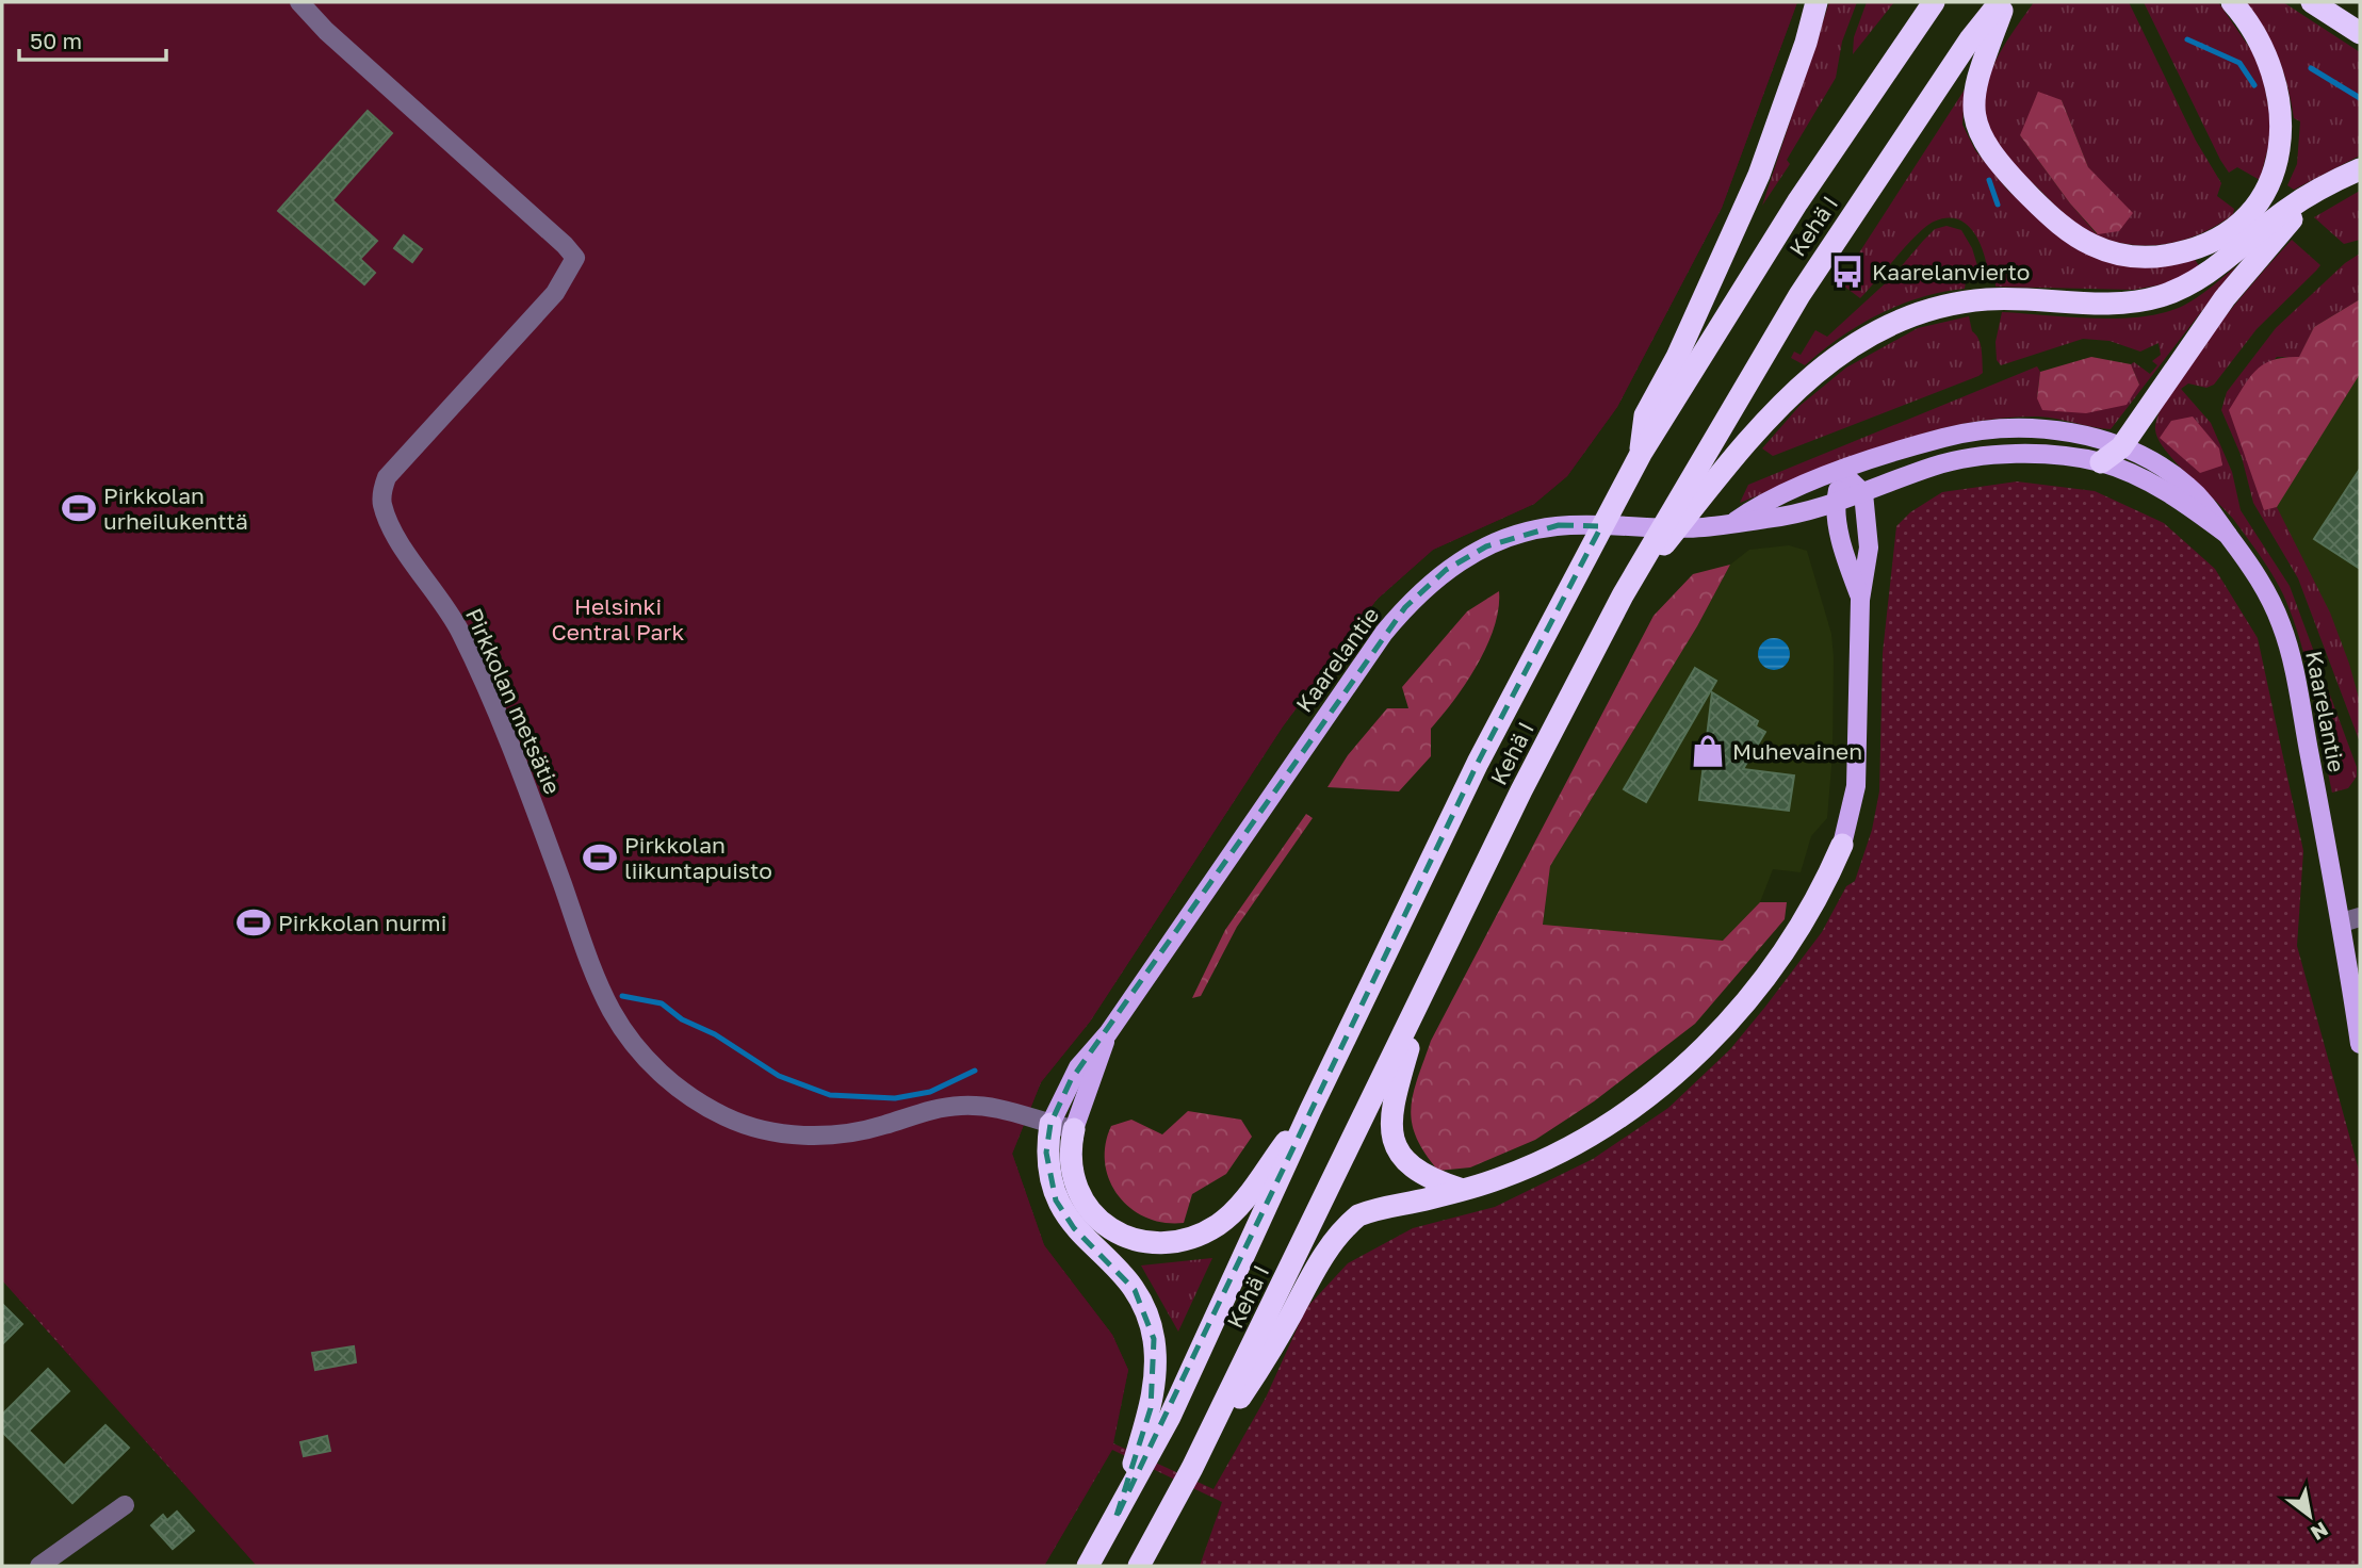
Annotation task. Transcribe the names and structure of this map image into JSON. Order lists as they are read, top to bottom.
{
  "streets": {
    "highway": ["Kehä I"],
    "main road": ["Kaarelantie"],
    "street": ["Pirkkolan metsätie"]
  },
  "crossings": [
    ["Kaarelantie", "Pirkkolan metsätie"]
  ],
  "parks": ["Helsinki Central Park"],
  "places": {
    "bus stop": ["Kaarelanvierto"],
    "sports": ["Pirkkolan urheilukenttä", "Pirkkolan liikuntapuisto", "Pirkkolan nurmi"],
    "shop": ["Muhevainen"]
  },
  "scale_bar": "50 m",
  "north": "bottom right"
}
